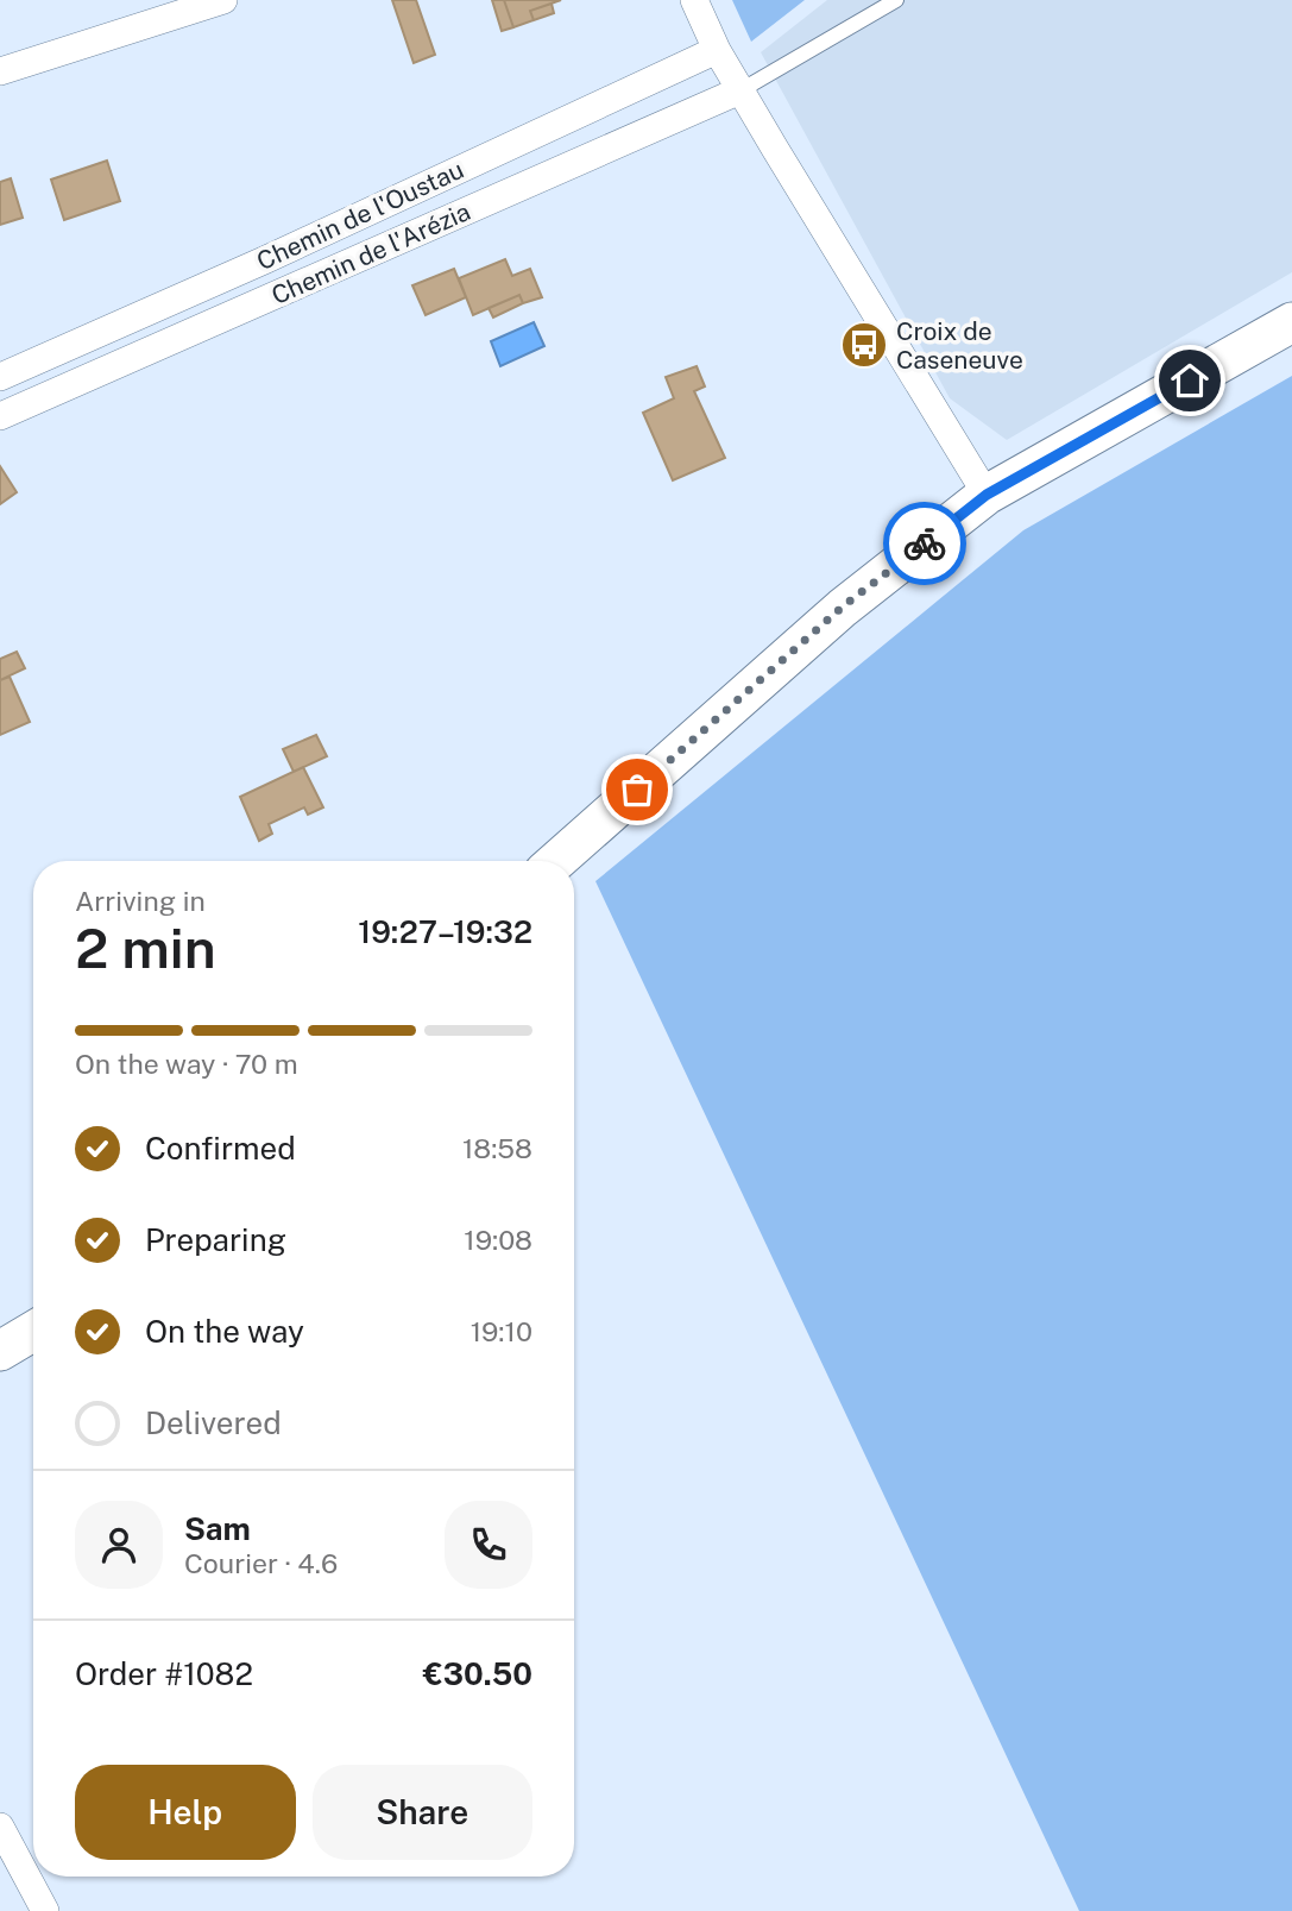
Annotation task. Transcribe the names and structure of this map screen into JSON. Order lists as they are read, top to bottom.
{
  "streets": {
    "street": ["Chemin de l'Oustau", "Chemin de l'Arézia"]
  },
  "places": {
    "bus stop": ["Croix de Caseneuve"]
  },
  "page": {
    "heading": ["2 min", "Arriving in", "19:27–19:32"],
    "panel": [
      "Sam",
      "Courier · 4.6",
      "Order #1082",
      "€30.50"
    ],
    "bar": "On the way · 70 m",
    "list": [
      ["Confirmed", "18:58"],
      ["Preparing", "19:08"],
      ["On the way", "19:10"],
      "Delivered"
    ],
    "buttons": ["Help", "Share"]
  }
}
